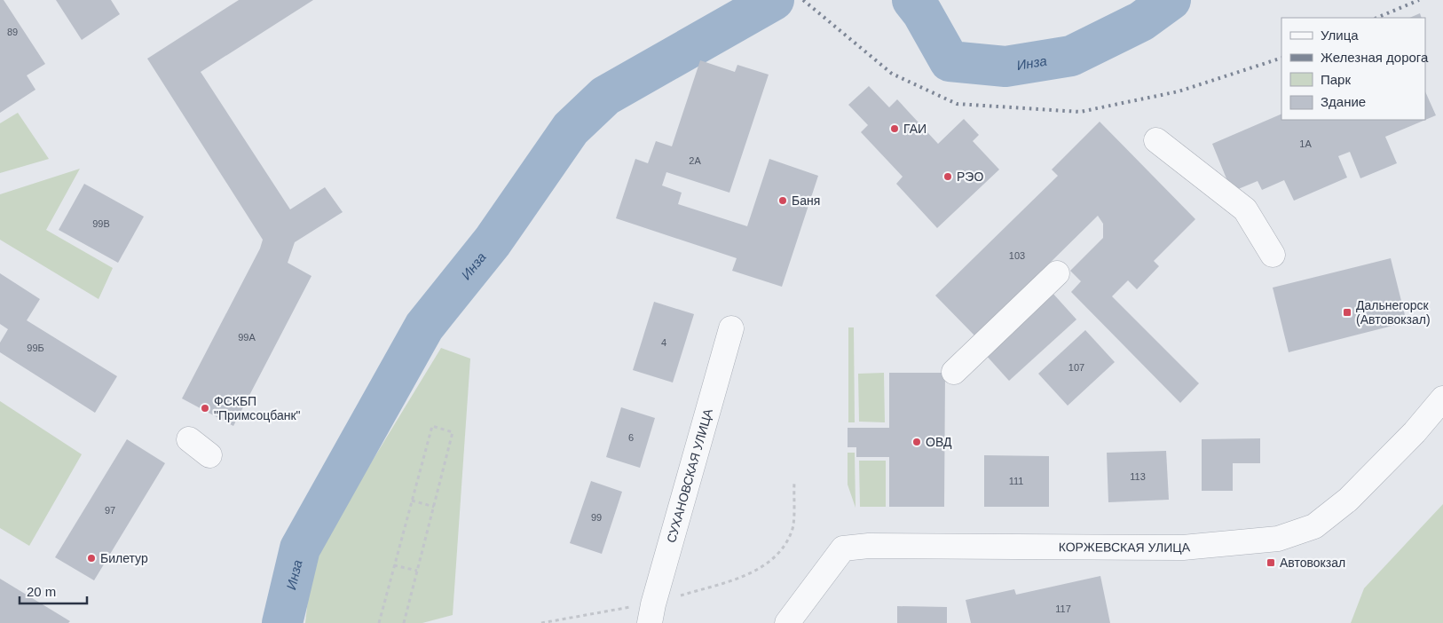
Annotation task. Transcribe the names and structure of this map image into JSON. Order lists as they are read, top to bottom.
{
  "streets": {
    "street": ["СУХАНОВСКАЯ УЛИЦА", "КОРЖЕВСКАЯ УЛИЦА"]
  },
  "water": ["Инза"],
  "places": {
    "other": [
      "ГАИ",
      "РЭО",
      "Баня",
      "ФСКБП \"Примсоцбанк\"",
      "ОВД",
      "Билетур"
    ],
    "transit": ["Дальнегорск (Автовокзал)", "Автовокзал"]
  },
  "house_numbers": [
    "89",
    "1А",
    "2А",
    "99В",
    "103",
    "99А",
    "4",
    "99Б",
    "107",
    "6",
    "113",
    "111",
    "97",
    "99",
    "117"
  ],
  "legend": [
    "Улица",
    "Железная дорога",
    "Парк",
    "Здание"
  ],
  "scale_bar": "20 m"
}
